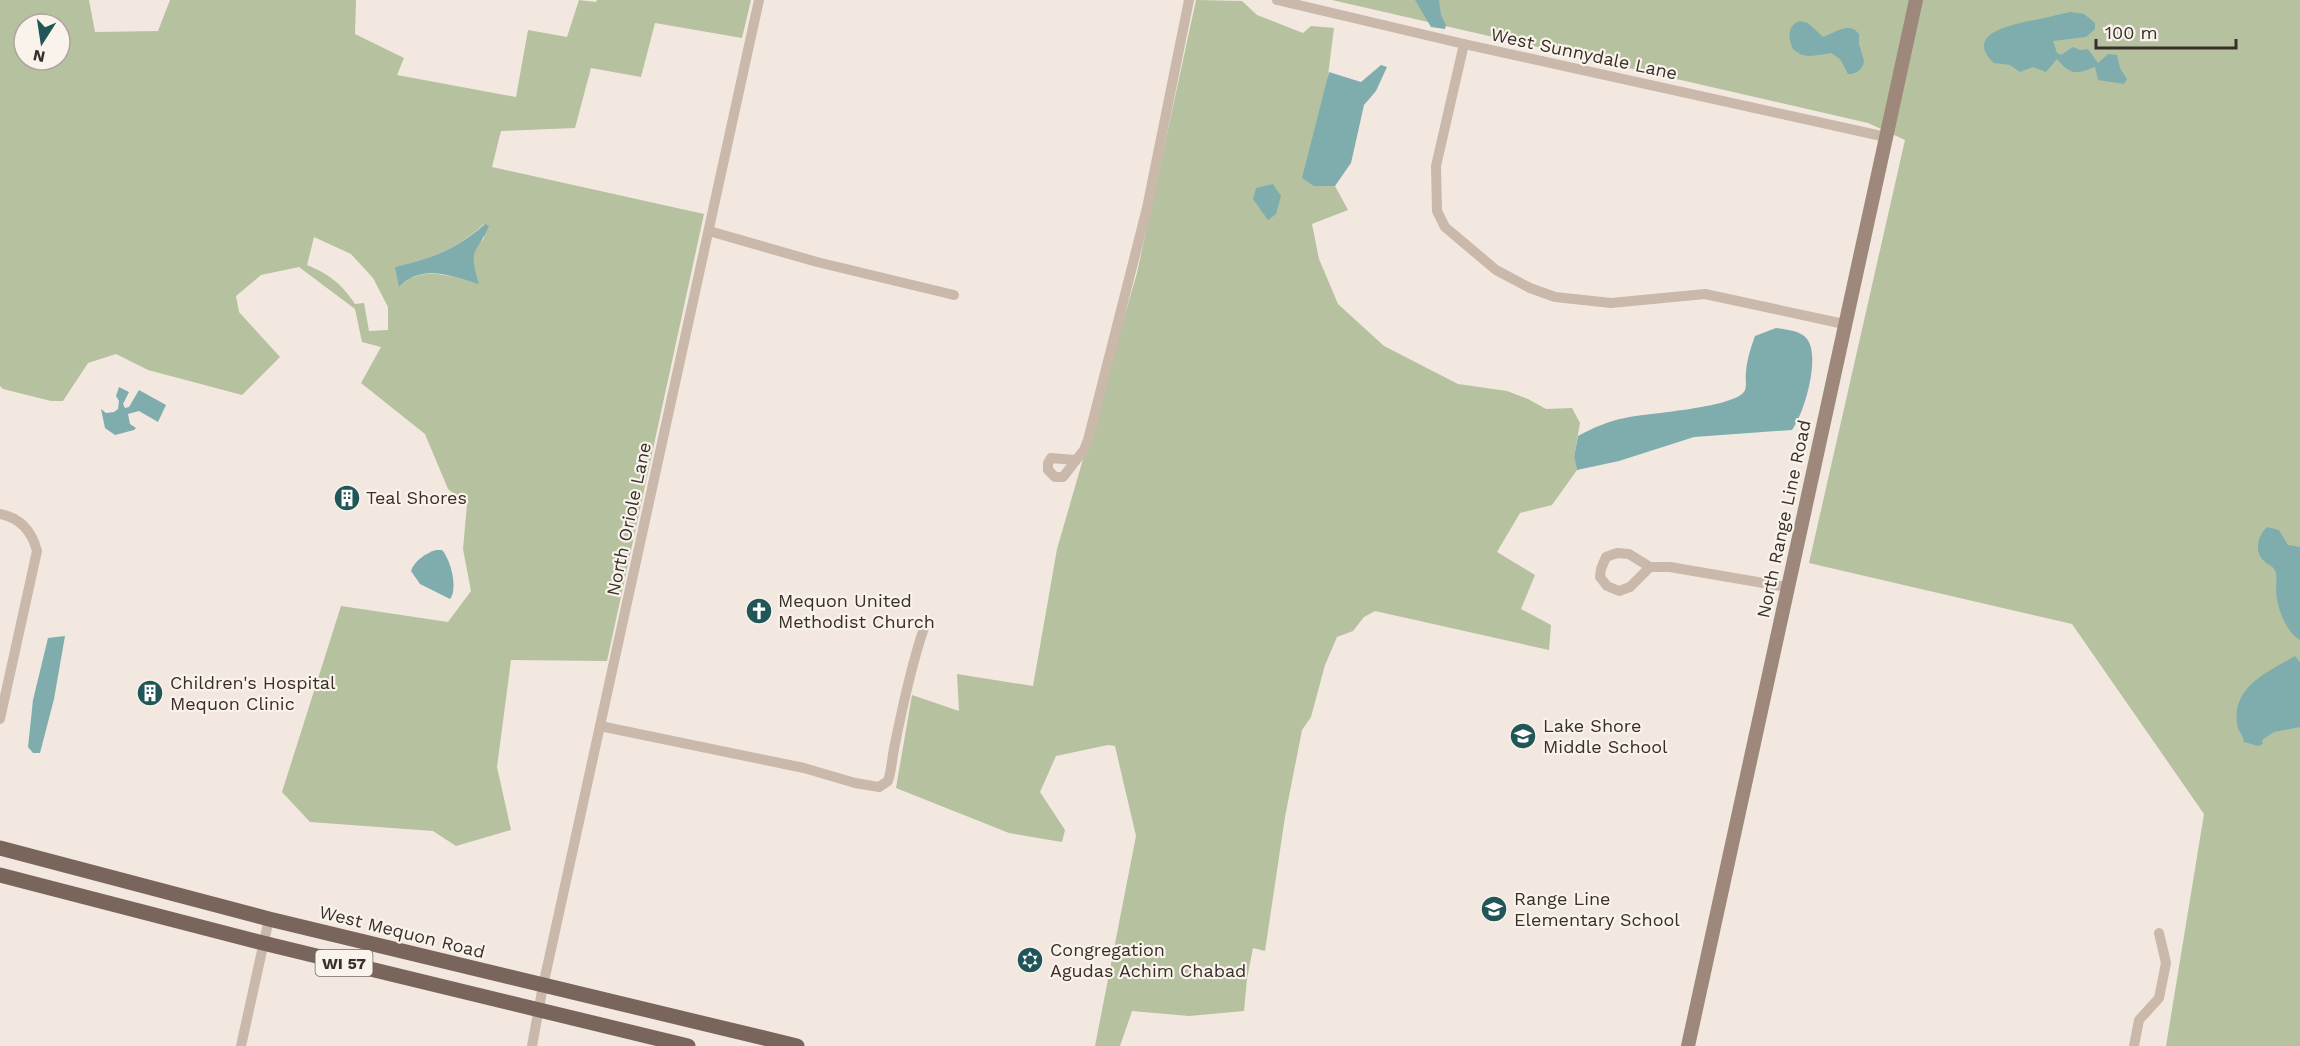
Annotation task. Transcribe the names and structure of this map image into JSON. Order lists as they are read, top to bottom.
{
  "streets": {
    "main road": ["West Mequon Road", "WI 57"],
    "street": ["West Sunnydale Lane", "North Oriole Lane", "North Range Line Road"]
  },
  "crossings": [
    ["West Sunnydale Lane", "North Range Line Road"],
    ["North Oriole Lane", "West Mequon Road"],
    ["North Oriole Lane", "WI 57"]
  ],
  "places": {
    "building": ["Teal Shores", "Children's Hospital Mequon Clinic"],
    "church": ["Mequon United Methodist Church"],
    "school or university": ["Lake Shore Middle School", "Range Line Elementary School"],
    "synagogue": ["Congregation Agudas Achim Chabad"]
  },
  "scale_bar": "100 m",
  "north": "bottom"
}
